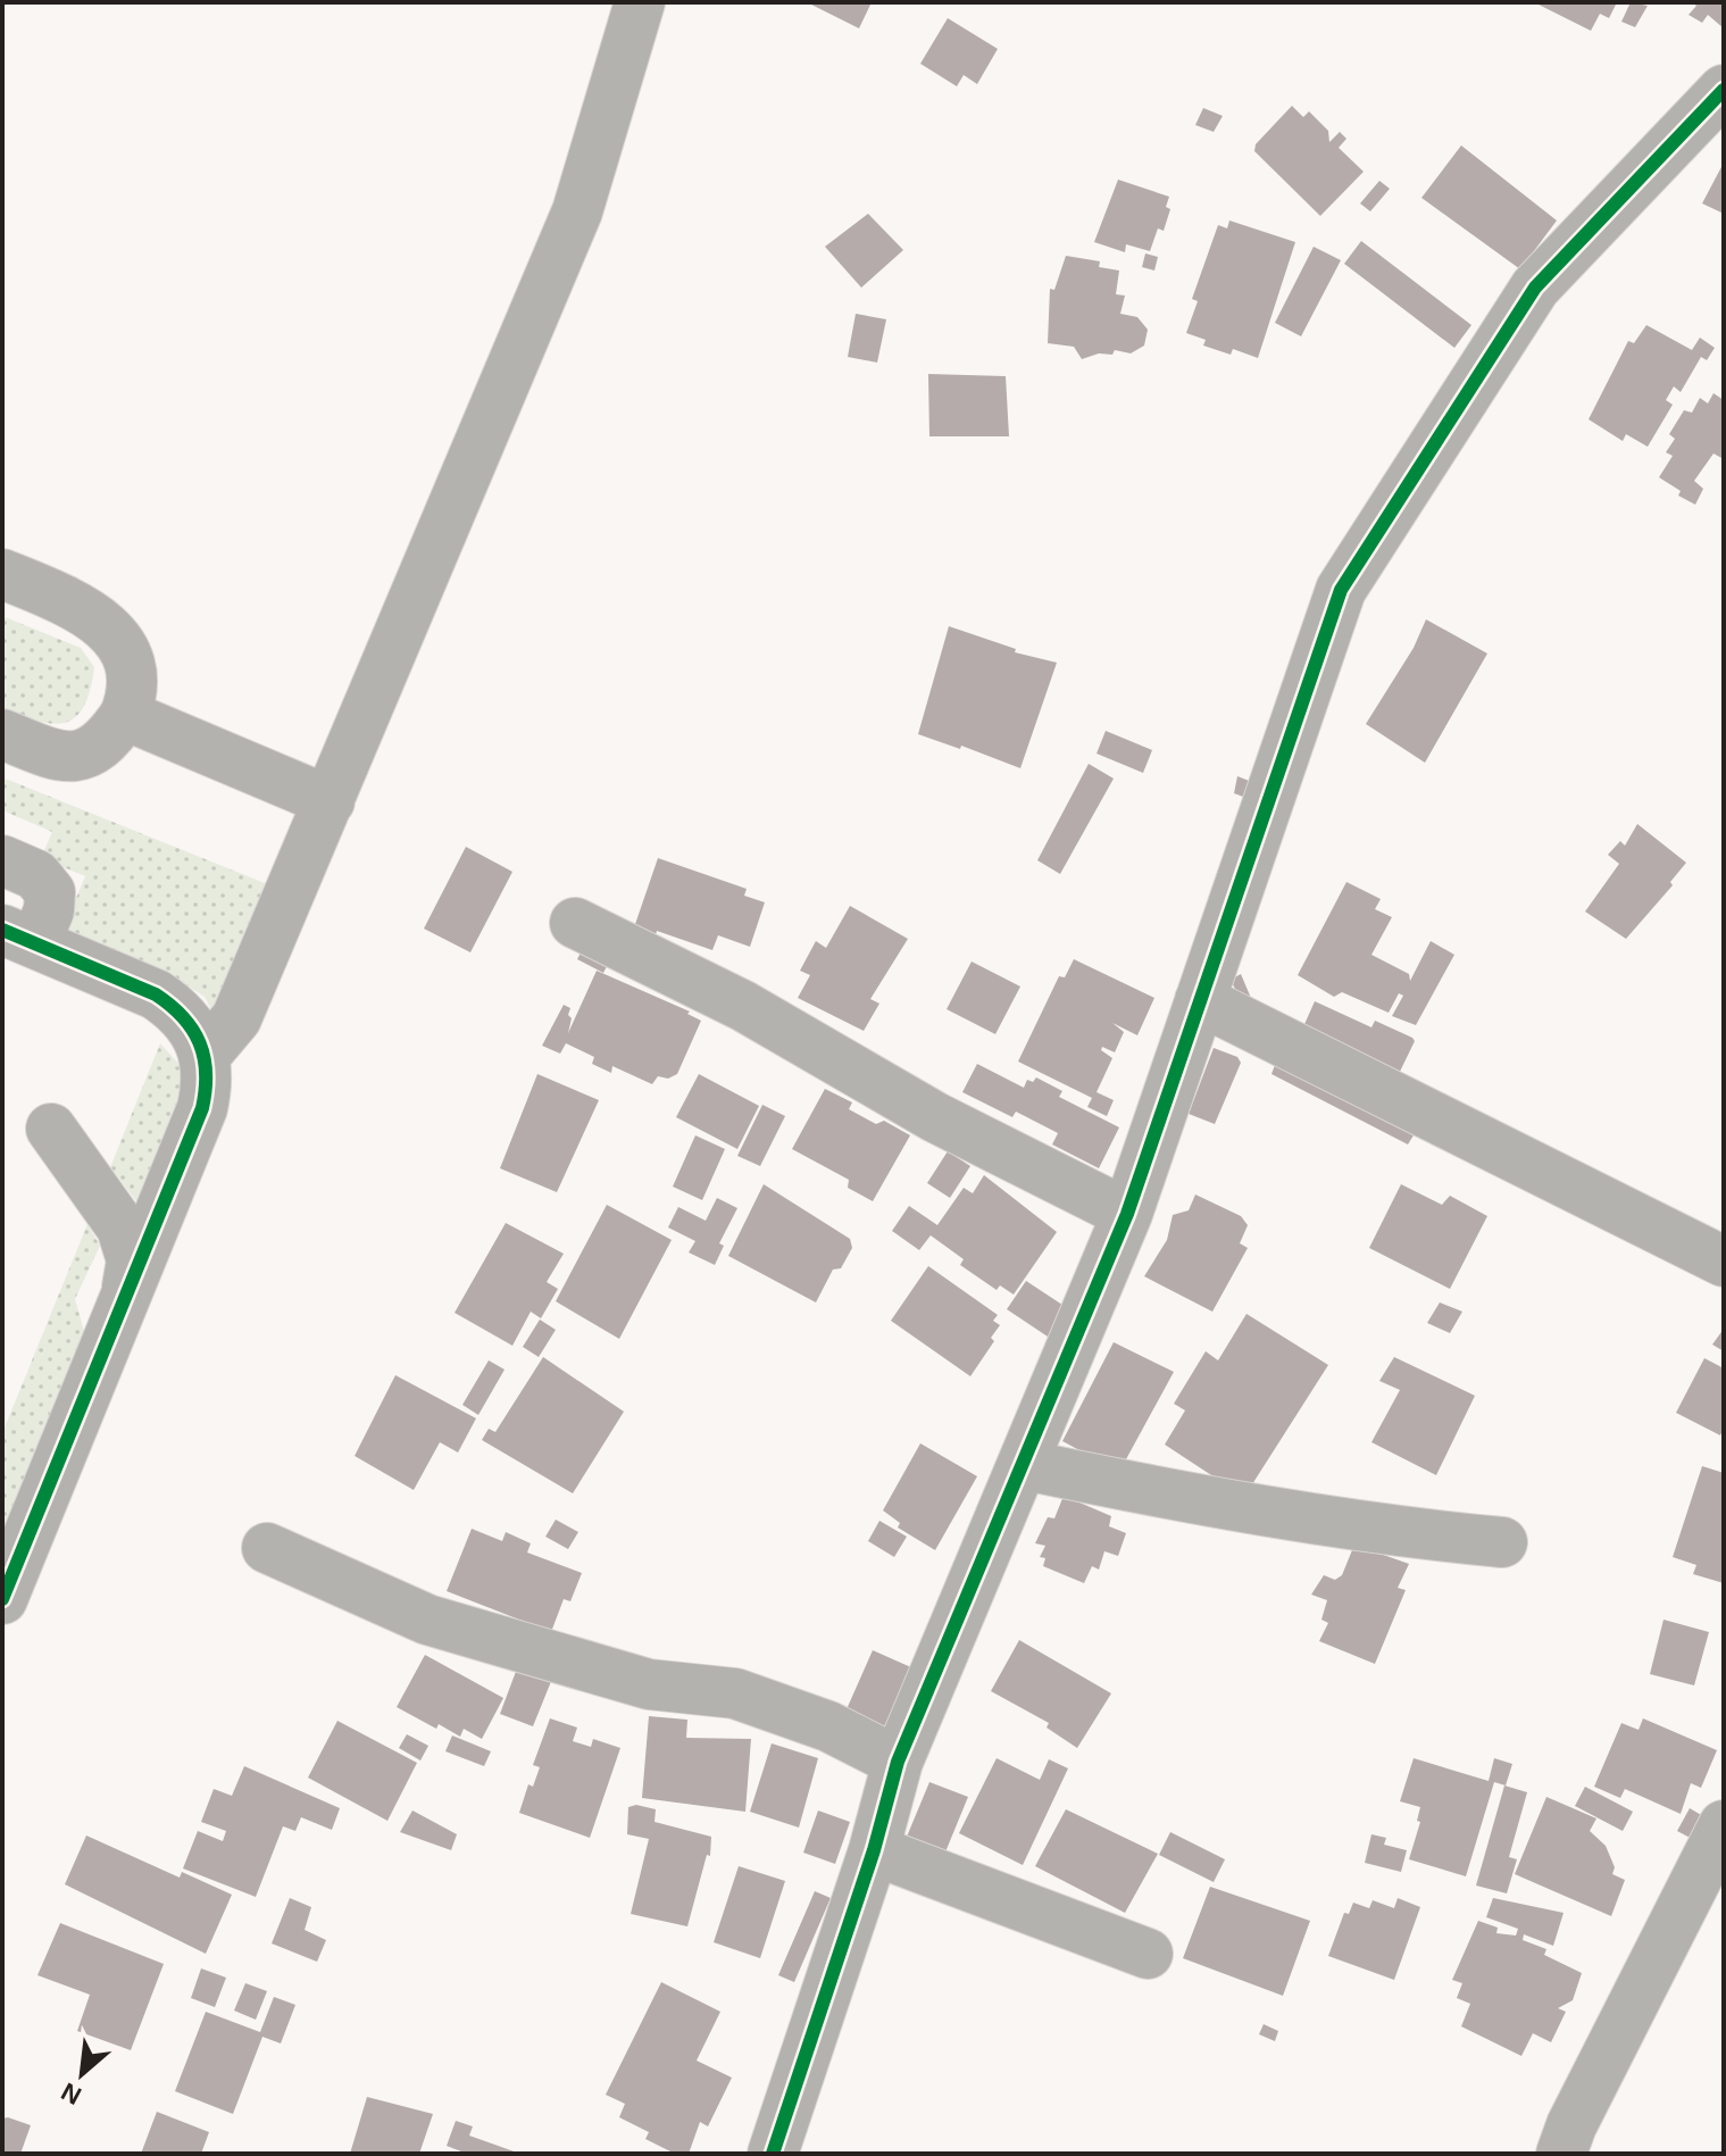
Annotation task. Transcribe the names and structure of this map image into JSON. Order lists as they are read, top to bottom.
{
  "north": "bottom left"
}
